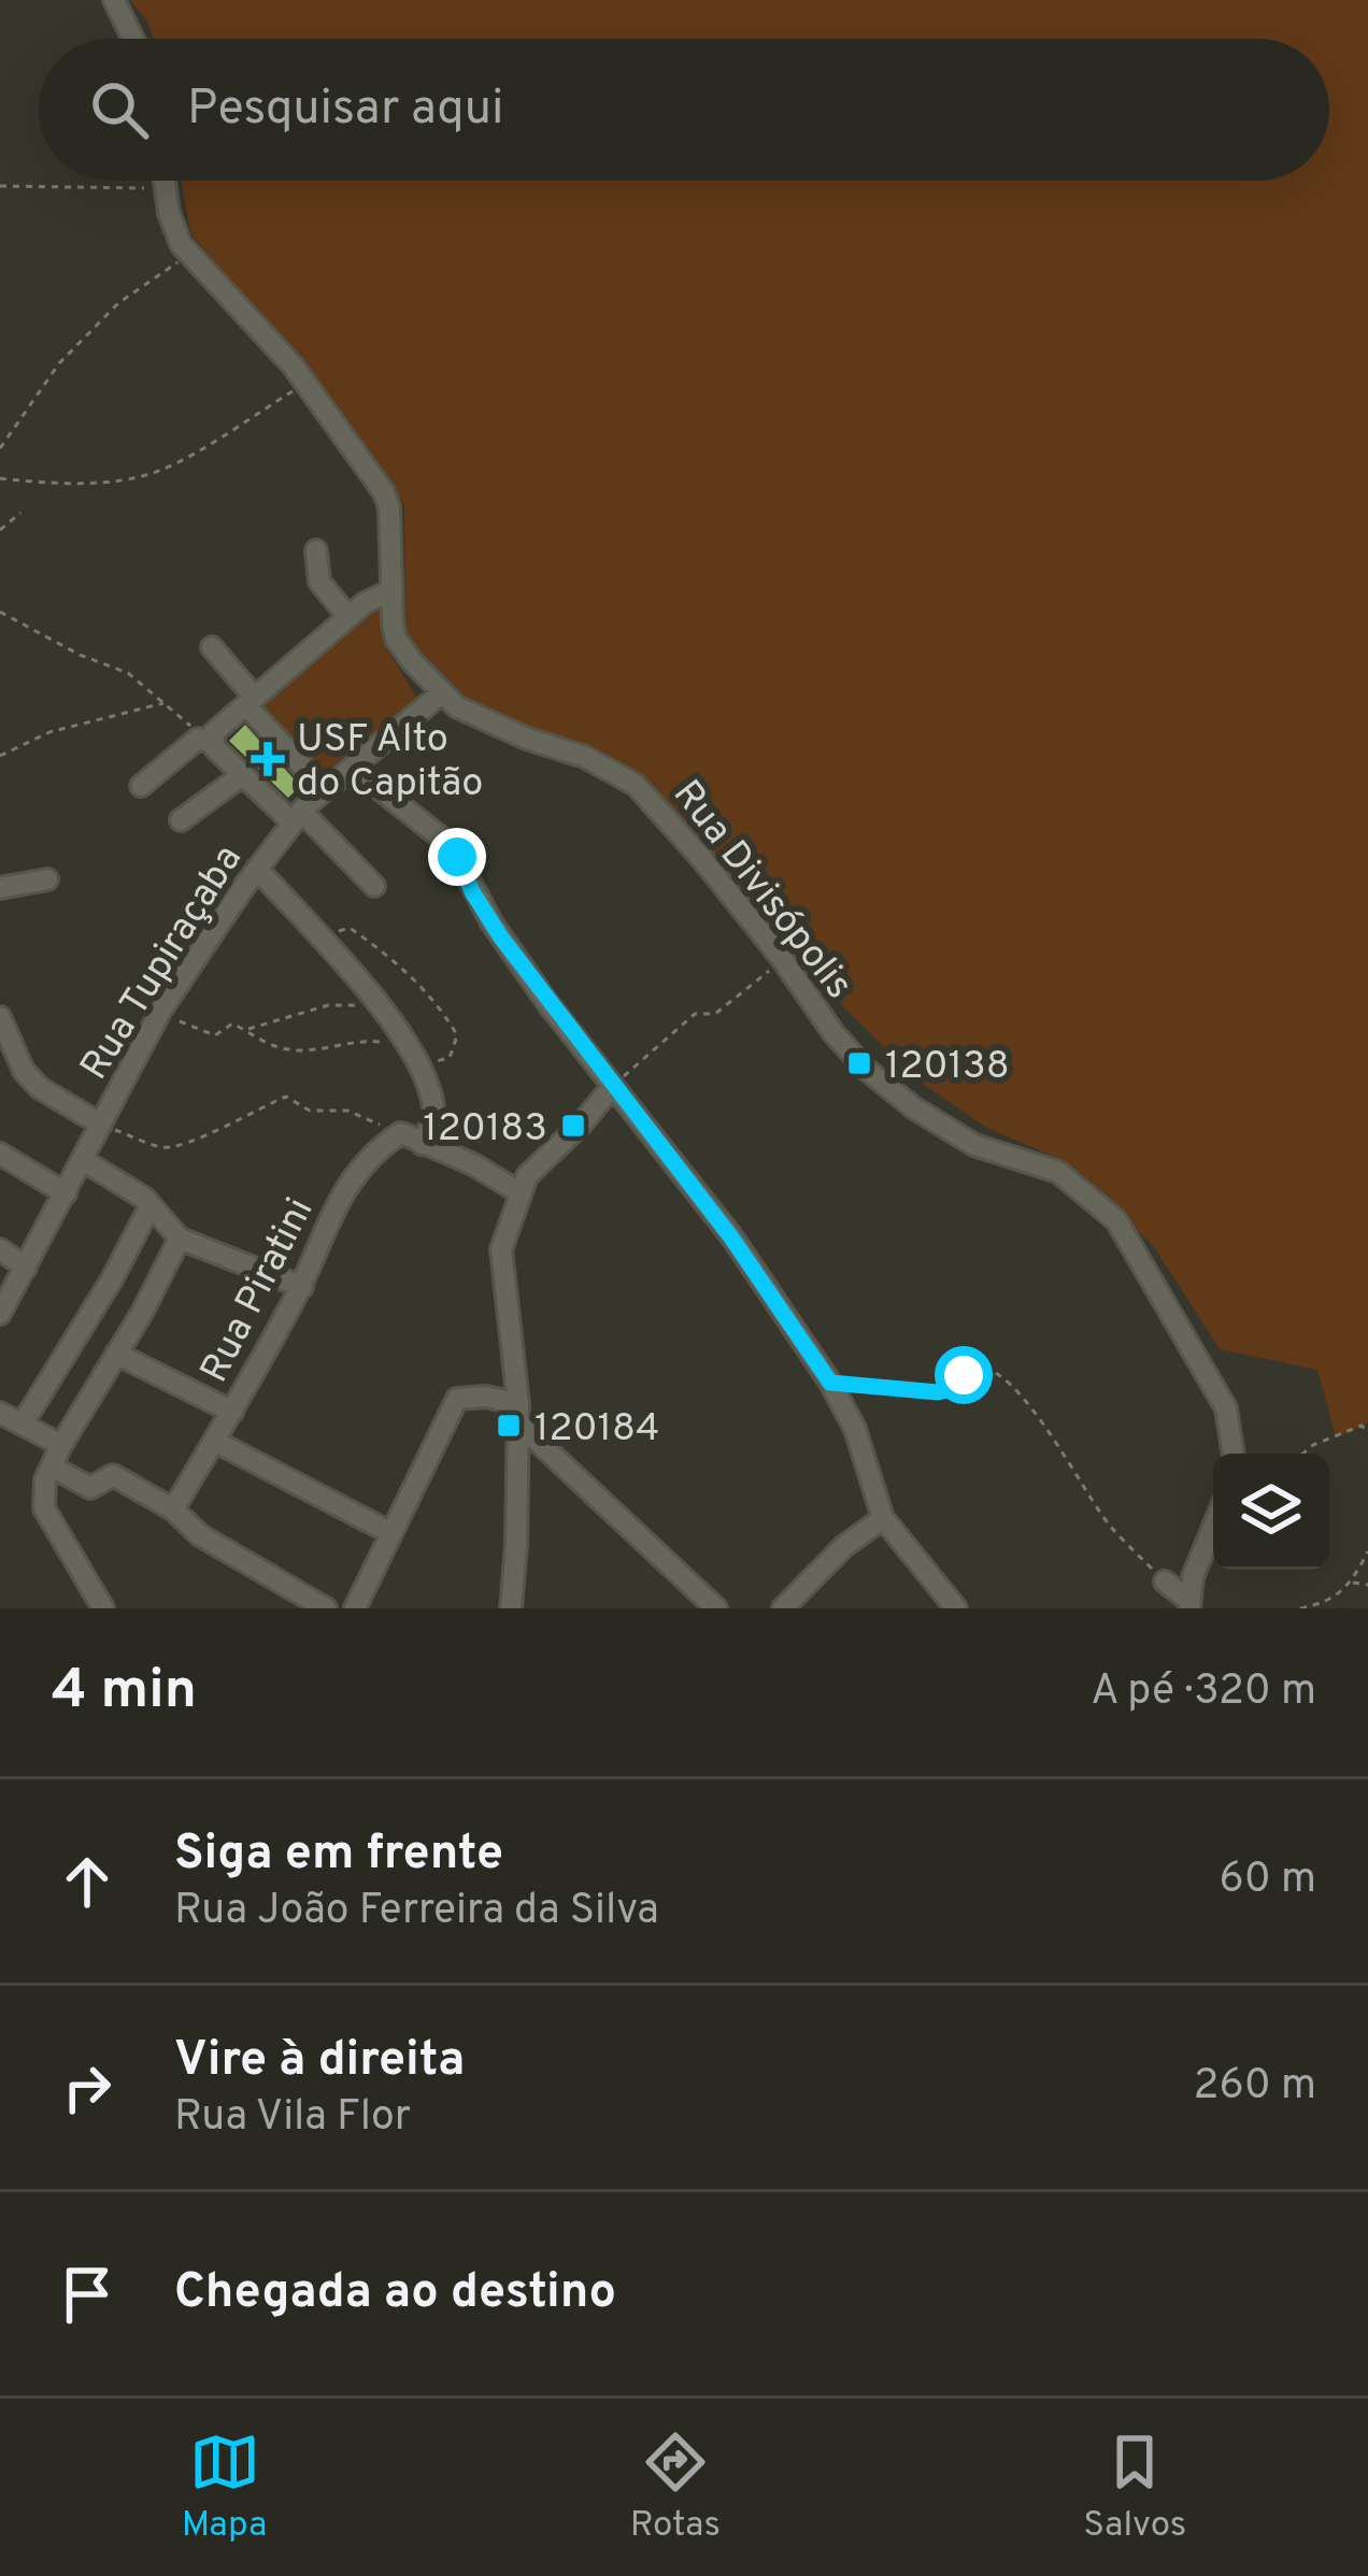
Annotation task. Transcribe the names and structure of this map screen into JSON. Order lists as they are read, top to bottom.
{
  "streets": {
    "street": ["Rua Divisópolis", "Rua Tupiraçaba", "Rua Piratini"]
  },
  "crossings": [
    ["Rua Divisópolis", "Rua Tupiraçaba"]
  ],
  "places": {
    "health": ["USF Alto do Capitão"],
    "transit": ["120138", "120183", "120184"]
  },
  "page": {
    "search": "Pesquisar aqui",
    "heading": ["4 min", "A pé · 320 m"],
    "list": [
      ["Siga em frente", "Rua João Ferreira da Silva", "60 m"],
      ["Vire à direita", "Rua Vila Flor", "260 m"],
      "Chegada ao destino"
    ],
    "nav": ["Mapa", "Rotas", "Salvos"]
  }
}
